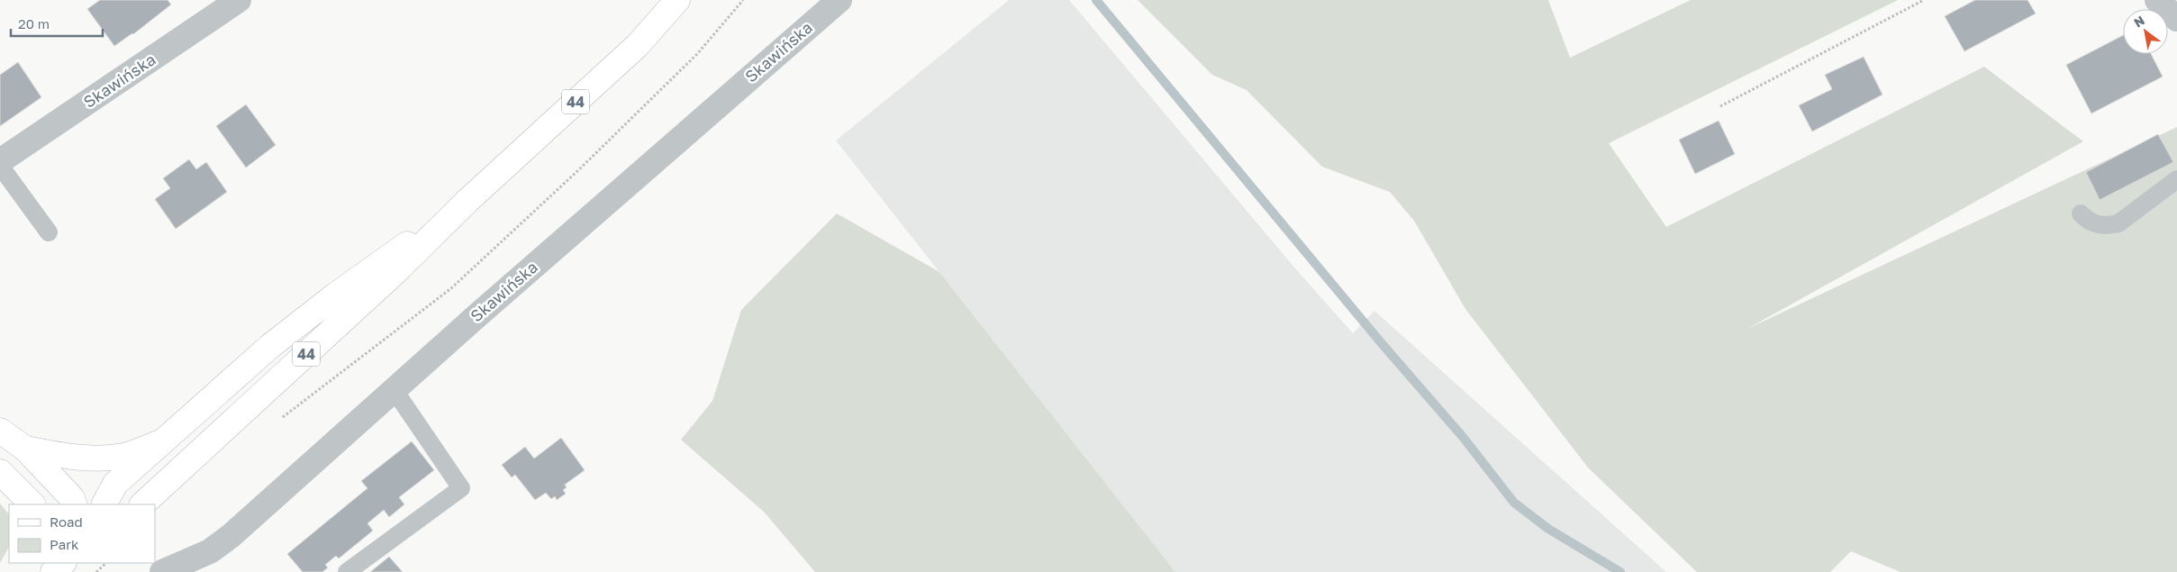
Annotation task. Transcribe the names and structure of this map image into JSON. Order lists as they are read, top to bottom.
{
  "streets": {
    "main road": ["44"],
    "street": ["Skawińska"]
  },
  "legend": ["Road", "Park"],
  "scale_bar": "20 m",
  "north": "top left"
}
